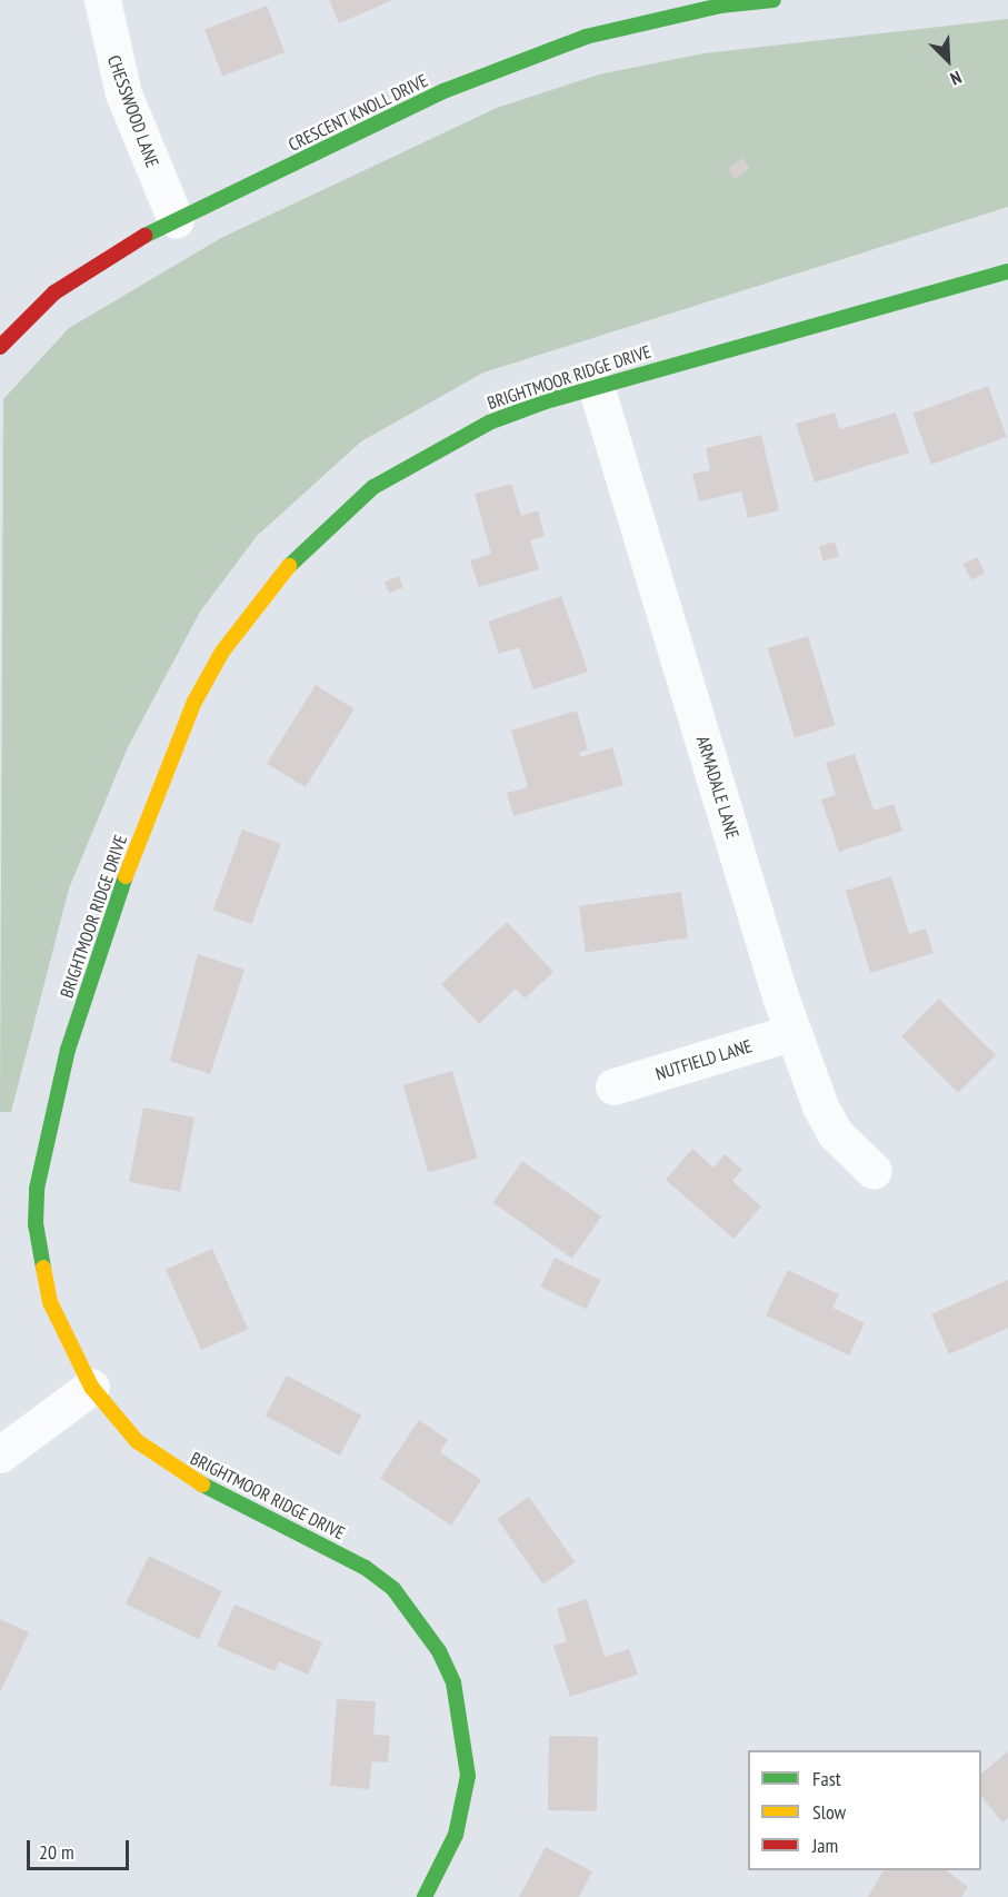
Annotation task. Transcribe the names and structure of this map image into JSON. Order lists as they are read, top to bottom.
{
  "streets": {
    "street": [
      "CHESSWOOD LANE",
      "CRESCENT KNOLL DRIVE",
      "BRIGHTMOOR RIDGE DRIVE",
      "ARMADALE LANE",
      "NUTFIELD LANE"
    ]
  },
  "crossings": [
    ["CHESSWOOD LANE", "CRESCENT KNOLL DRIVE"],
    ["BRIGHTMOOR RIDGE DRIVE", "ARMADALE LANE"],
    ["ARMADALE LANE", "NUTFIELD LANE"]
  ],
  "legend": ["Fast", "Slow", "Jam"],
  "scale_bar": "20 m",
  "north": "bottom right"
}
